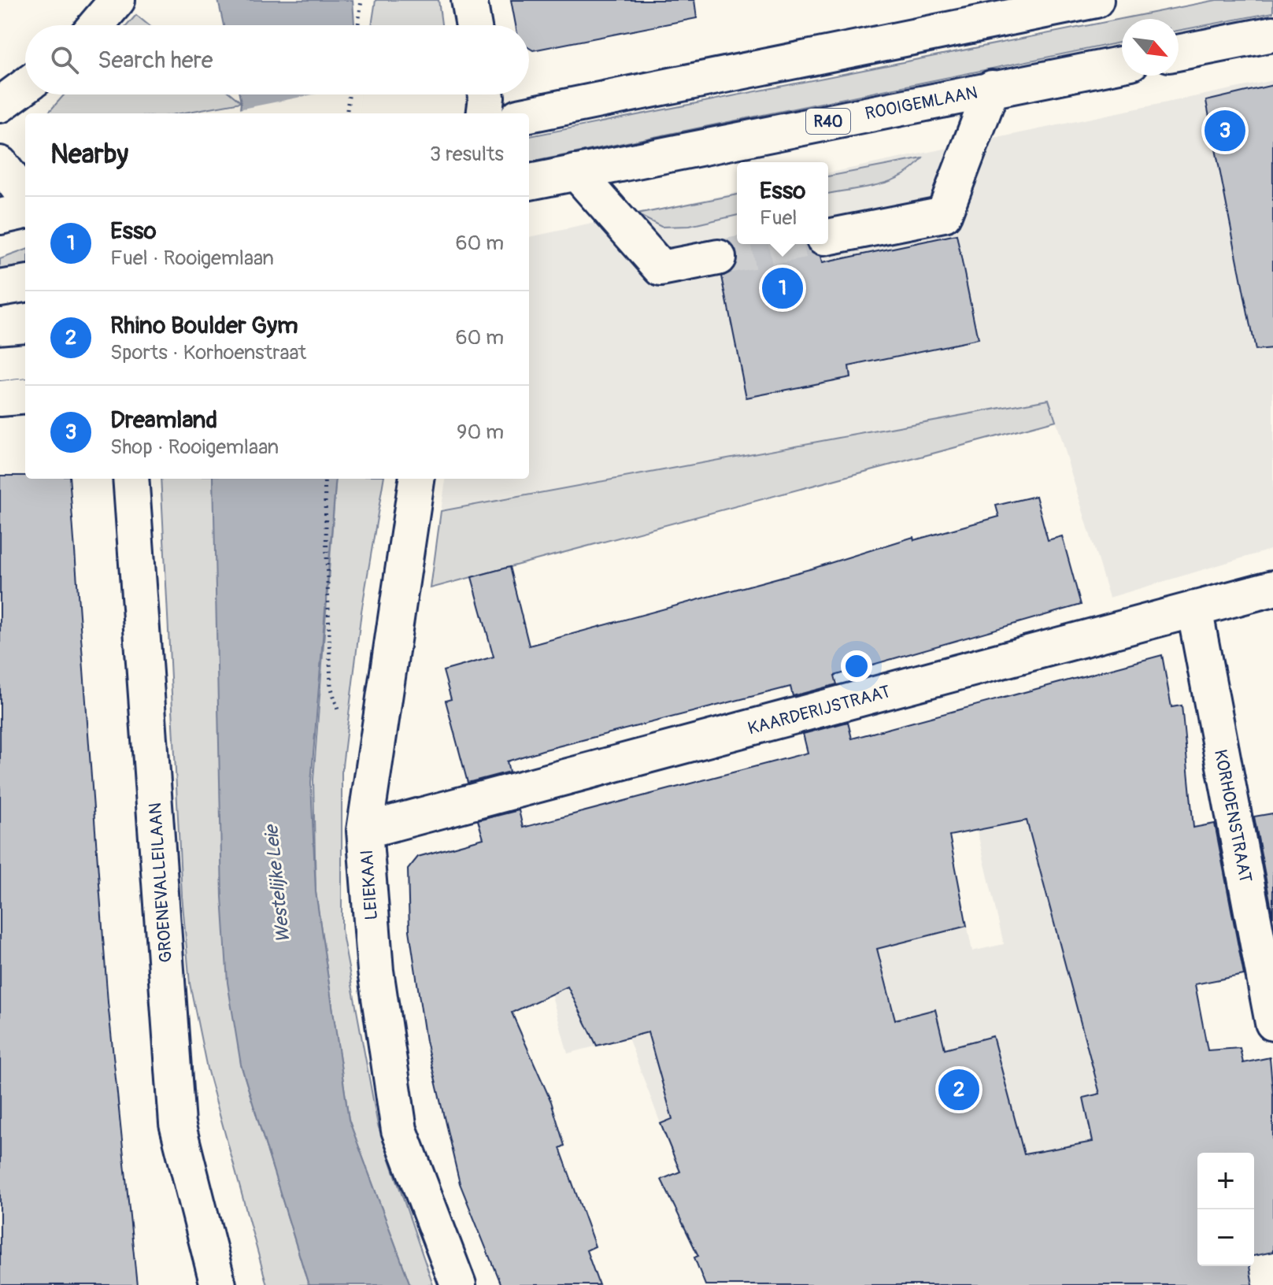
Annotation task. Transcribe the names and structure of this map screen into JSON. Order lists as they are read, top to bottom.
{
  "streets": {
    "street": [
      "ROOIGEMLAAN",
      "R40",
      "KAARDERIJSTRAAT",
      "KORHOENSTRAAT",
      "GROENEVALLEILAAN",
      "LEIEKAAI"
    ]
  },
  "crossings": [
    ["KAARDERIJSTRAAT", "KORHOENSTRAAT"],
    ["KAARDERIJSTRAAT", "LEIEKAAI"]
  ],
  "water": ["Westelijke Leie"],
  "north": "bottom right",
  "page": {
    "search": "Search here",
    "pins": ["3", "1", "2"],
    "heading": ["Nearby", "3 results"],
    "popup": ["Esso", "Fuel"],
    "list": [
      {
        "mark": "1",
        "name": "Esso",
        "note": "Fuel · Rooigemlaan",
        "value": "60 m"
      },
      {
        "mark": "2",
        "name": "Rhino Boulder Gym",
        "note": "Sports · Korhoenstraat",
        "value": "60 m"
      },
      {
        "mark": "3",
        "name": "Dreamland",
        "note": "Shop · Rooigemlaan",
        "value": "90 m"
      }
    ],
    "map_buttons": ["+", "−"]
  }
}
